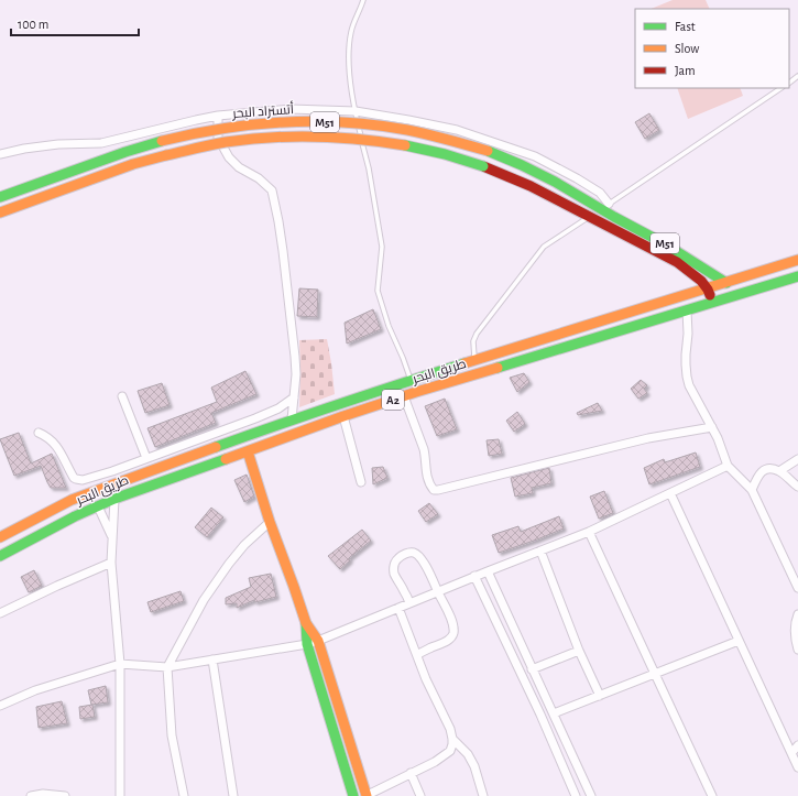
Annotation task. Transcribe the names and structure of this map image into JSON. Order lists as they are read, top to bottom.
{
  "streets": {
    "main road": [
      "أتستراد البحر",
      "M51",
      "طريق البحر",
      "A2"
    ]
  },
  "crossings": [
    ["أتستراد البحر", "M51"],
    ["أتستراد البحر", "طريق البحر"],
    ["M51", "طريق البحر"]
  ],
  "legend": ["Fast", "Slow", "Jam"],
  "scale_bar": "100 m"
}
